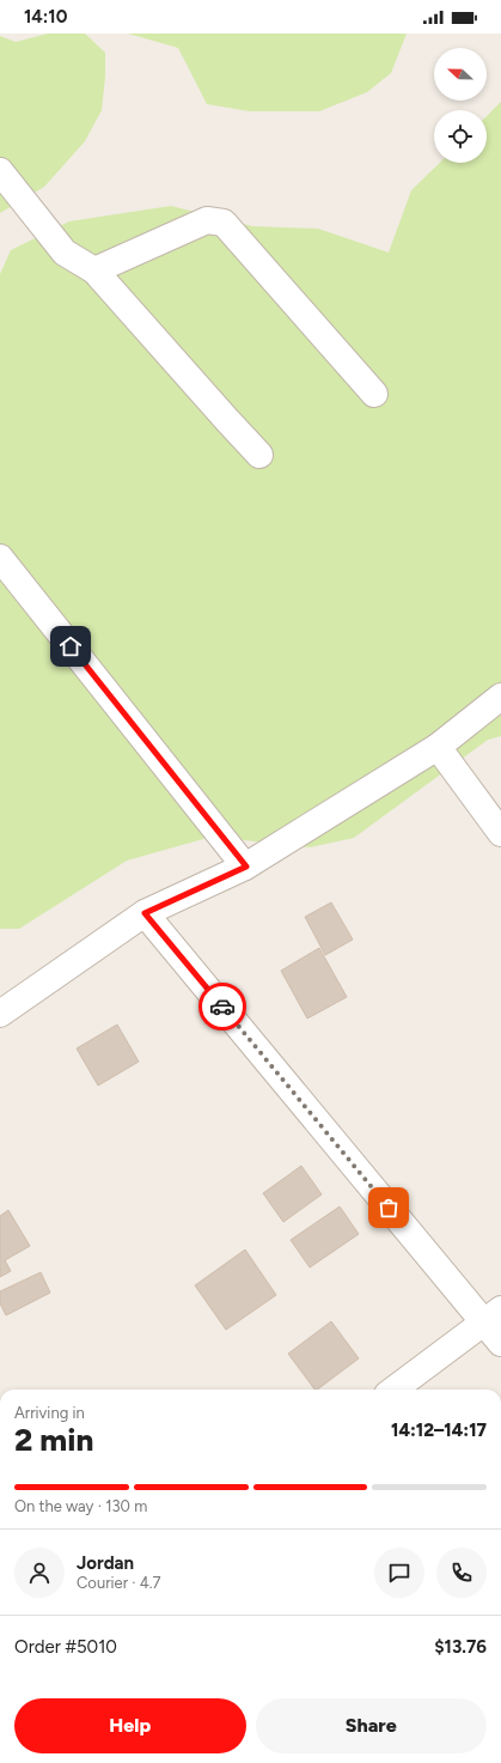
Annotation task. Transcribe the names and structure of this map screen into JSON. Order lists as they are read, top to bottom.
{
  "north": "left",
  "page": {
    "status": "14:10",
    "heading": ["2 min", "Arriving in", "14:12–14:17"],
    "panel": [
      "Jordan",
      "Courier · 4.7",
      "Order #5010",
      "$13.76"
    ],
    "bar": "On the way · 130 m",
    "buttons": ["Help", "Share"]
  }
}
